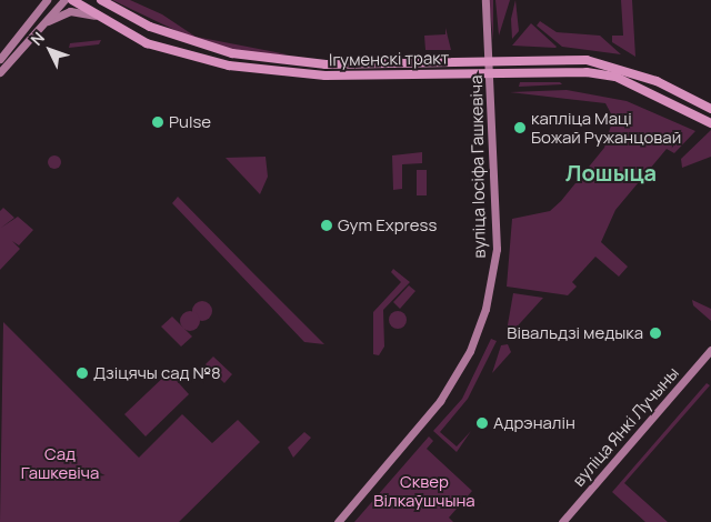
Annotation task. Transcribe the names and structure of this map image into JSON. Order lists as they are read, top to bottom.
{
  "streets": {
    "main road": ["Ігуменскі тракт"],
    "street": ["вуліца Іосіфа Гашкевіча", "вуліца Янкі Лучыны"]
  },
  "crossings": [
    ["Ігуменскі тракт", "вуліца Іосіфа Гашкевіча"]
  ],
  "districts": ["Лошыца"],
  "parks": ["Сад Гашкевіча", "Сквер Вілкаўшчына"],
  "places": [
    "Pulse",
    "капліца Маці Божай Ружанцовай",
    "Gym Express",
    "Вівальдзі медыка",
    "Дзіцячы сад №8",
    "Адрэналін"
  ],
  "north": "top left"
}
